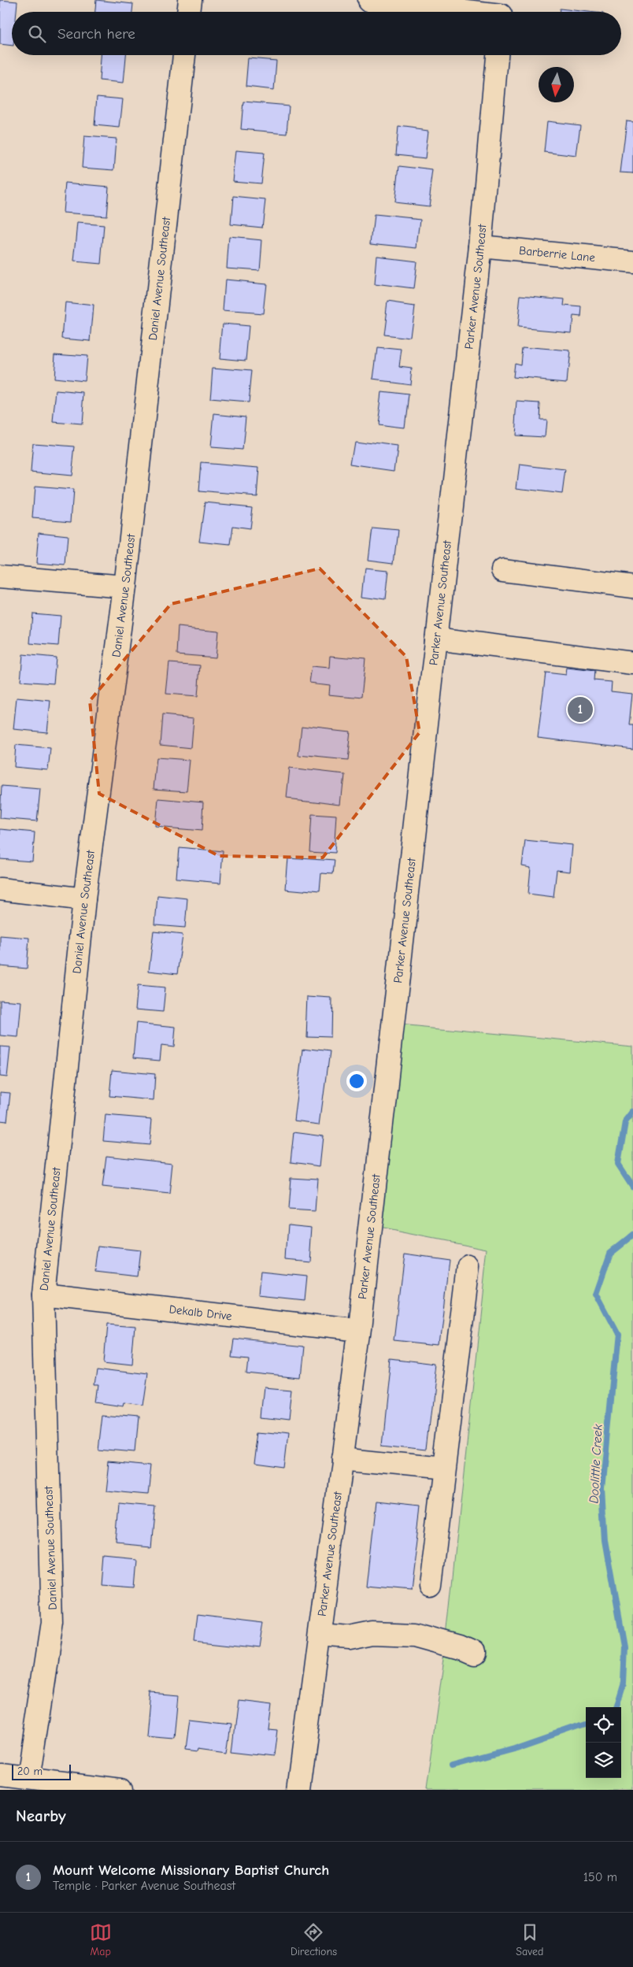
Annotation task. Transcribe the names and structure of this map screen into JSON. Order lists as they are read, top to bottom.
{
  "streets": {
    "street": [
      "Barberrie Lane",
      "Daniel Avenue Southeast",
      "Parker Avenue Southeast",
      "Dekalb Drive"
    ]
  },
  "crossings": [
    ["Barberrie Lane", "Parker Avenue Southeast"],
    ["Daniel Avenue Southeast", "Dekalb Drive"],
    ["Parker Avenue Southeast", "Dekalb Drive"]
  ],
  "water": ["Doolittle Creek"],
  "scale_bar": "20 m",
  "north": "bottom",
  "page": {
    "search": "Search here",
    "pins": "1",
    "scale": "20 m",
    "heading": "Nearby",
    "list": [
      {
        "mark": "1",
        "name": "Mount Welcome Missionary Baptist Church",
        "note": "Temple · Parker Avenue Southeast",
        "value": "150 m"
      }
    ],
    "nav": ["Map", "Directions", "Saved"]
  }
}
